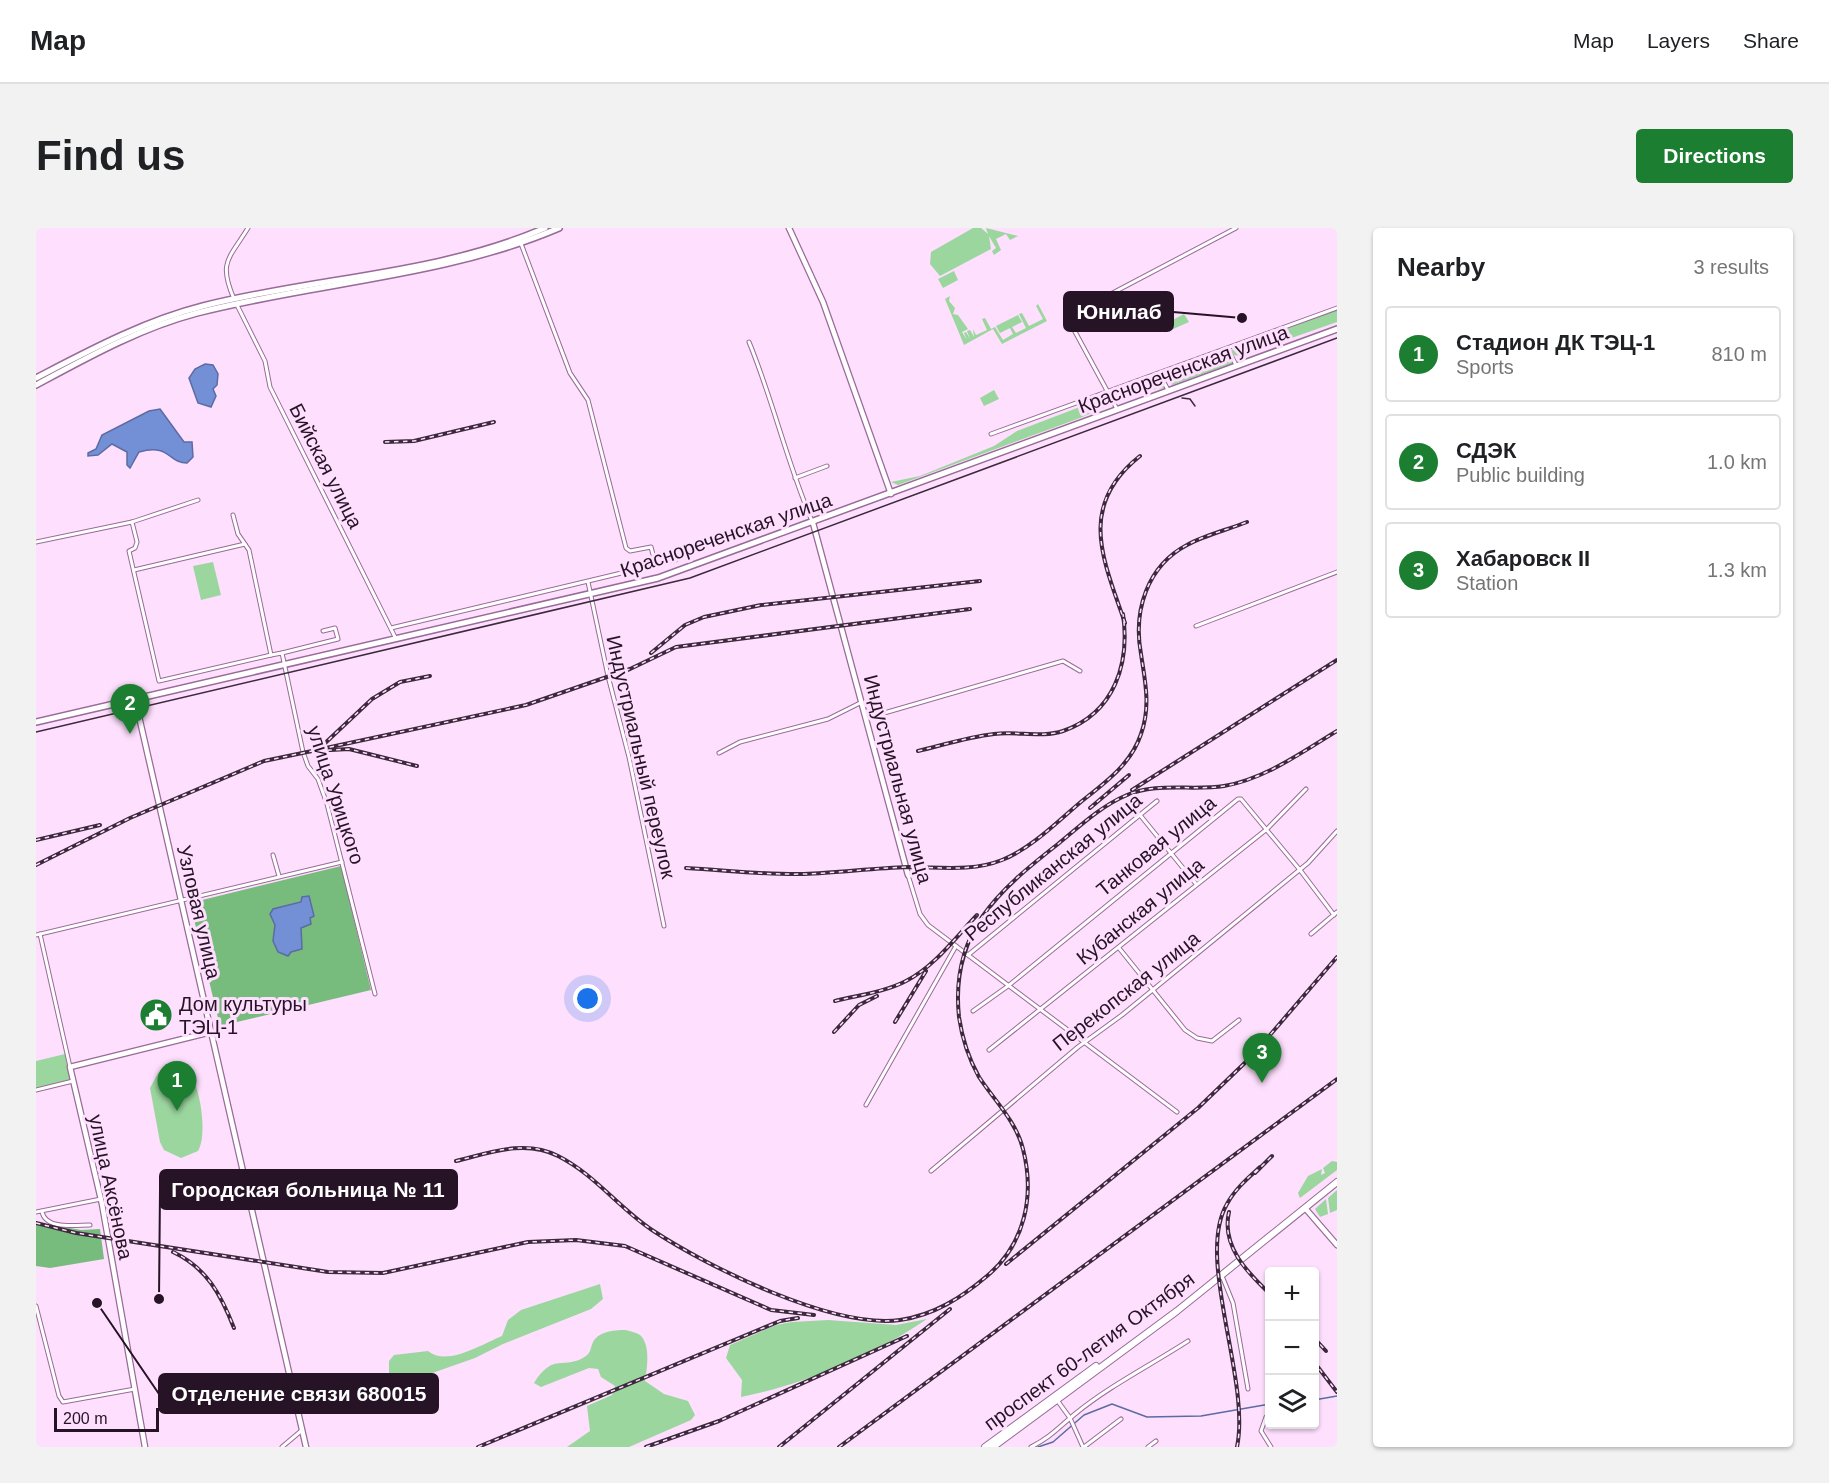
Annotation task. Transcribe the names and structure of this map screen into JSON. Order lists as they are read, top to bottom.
{
  "streets": {
    "highway": ["проспект 60-летия Октября"],
    "main road": ["Краснореченская улица"],
    "street": [
      "Бийская улица",
      "Индустриальный переулок",
      "Индустриальная улица",
      "улица Урицкого",
      "Танковая улица",
      "Республиканская улица",
      "Кубанская улица",
      "Узловая улица",
      "Перекопская улица",
      "улица Аксёнова"
    ]
  },
  "crossings": [
    ["Краснореченская улица", "Бийская улица"],
    ["Краснореченская улица", "Индустриальный переулок"],
    ["Краснореченская улица", "Индустриальная улица"],
    ["Краснореченская улица", "улица Урицкого"],
    ["Краснореченская улица", "Узловая улица"],
    ["Индустриальная улица", "Танковая улица"],
    ["Индустриальная улица", "Республиканская улица"],
    ["Индустриальная улица", "Кубанская улица"],
    ["Индустриальная улица", "Перекопская улица"],
    ["Танковая улица", "Кубанская улица"],
    ["Танковая улица", "Перекопская улица"]
  ],
  "places": {
    "other": ["Юнилаб", "Городская больница № 11", "Отделение связи 680015"],
    "public building": ["Дом культуры ТЭЦ-1"]
  },
  "scale_bar": "200 m",
  "page": {
    "header": "Map",
    "nav": ["Map", "Layers", "Share"],
    "buttons": "Directions",
    "title": "Find us",
    "heading": ["Nearby", "3 results"],
    "list": [
      {
        "mark": "1",
        "name": "Стадион ДК ТЭЦ-1",
        "note": "Sports",
        "value": "810 m"
      },
      {
        "mark": "2",
        "name": "СДЭК",
        "note": "Public building",
        "value": "1.0 km"
      },
      {
        "mark": "3",
        "name": "Хабаровск II",
        "note": "Station",
        "value": "1.3 km"
      }
    ],
    "pins": ["2", "3", "1"],
    "map_buttons": ["+", "−"],
    "scale": "200 m"
  }
}
